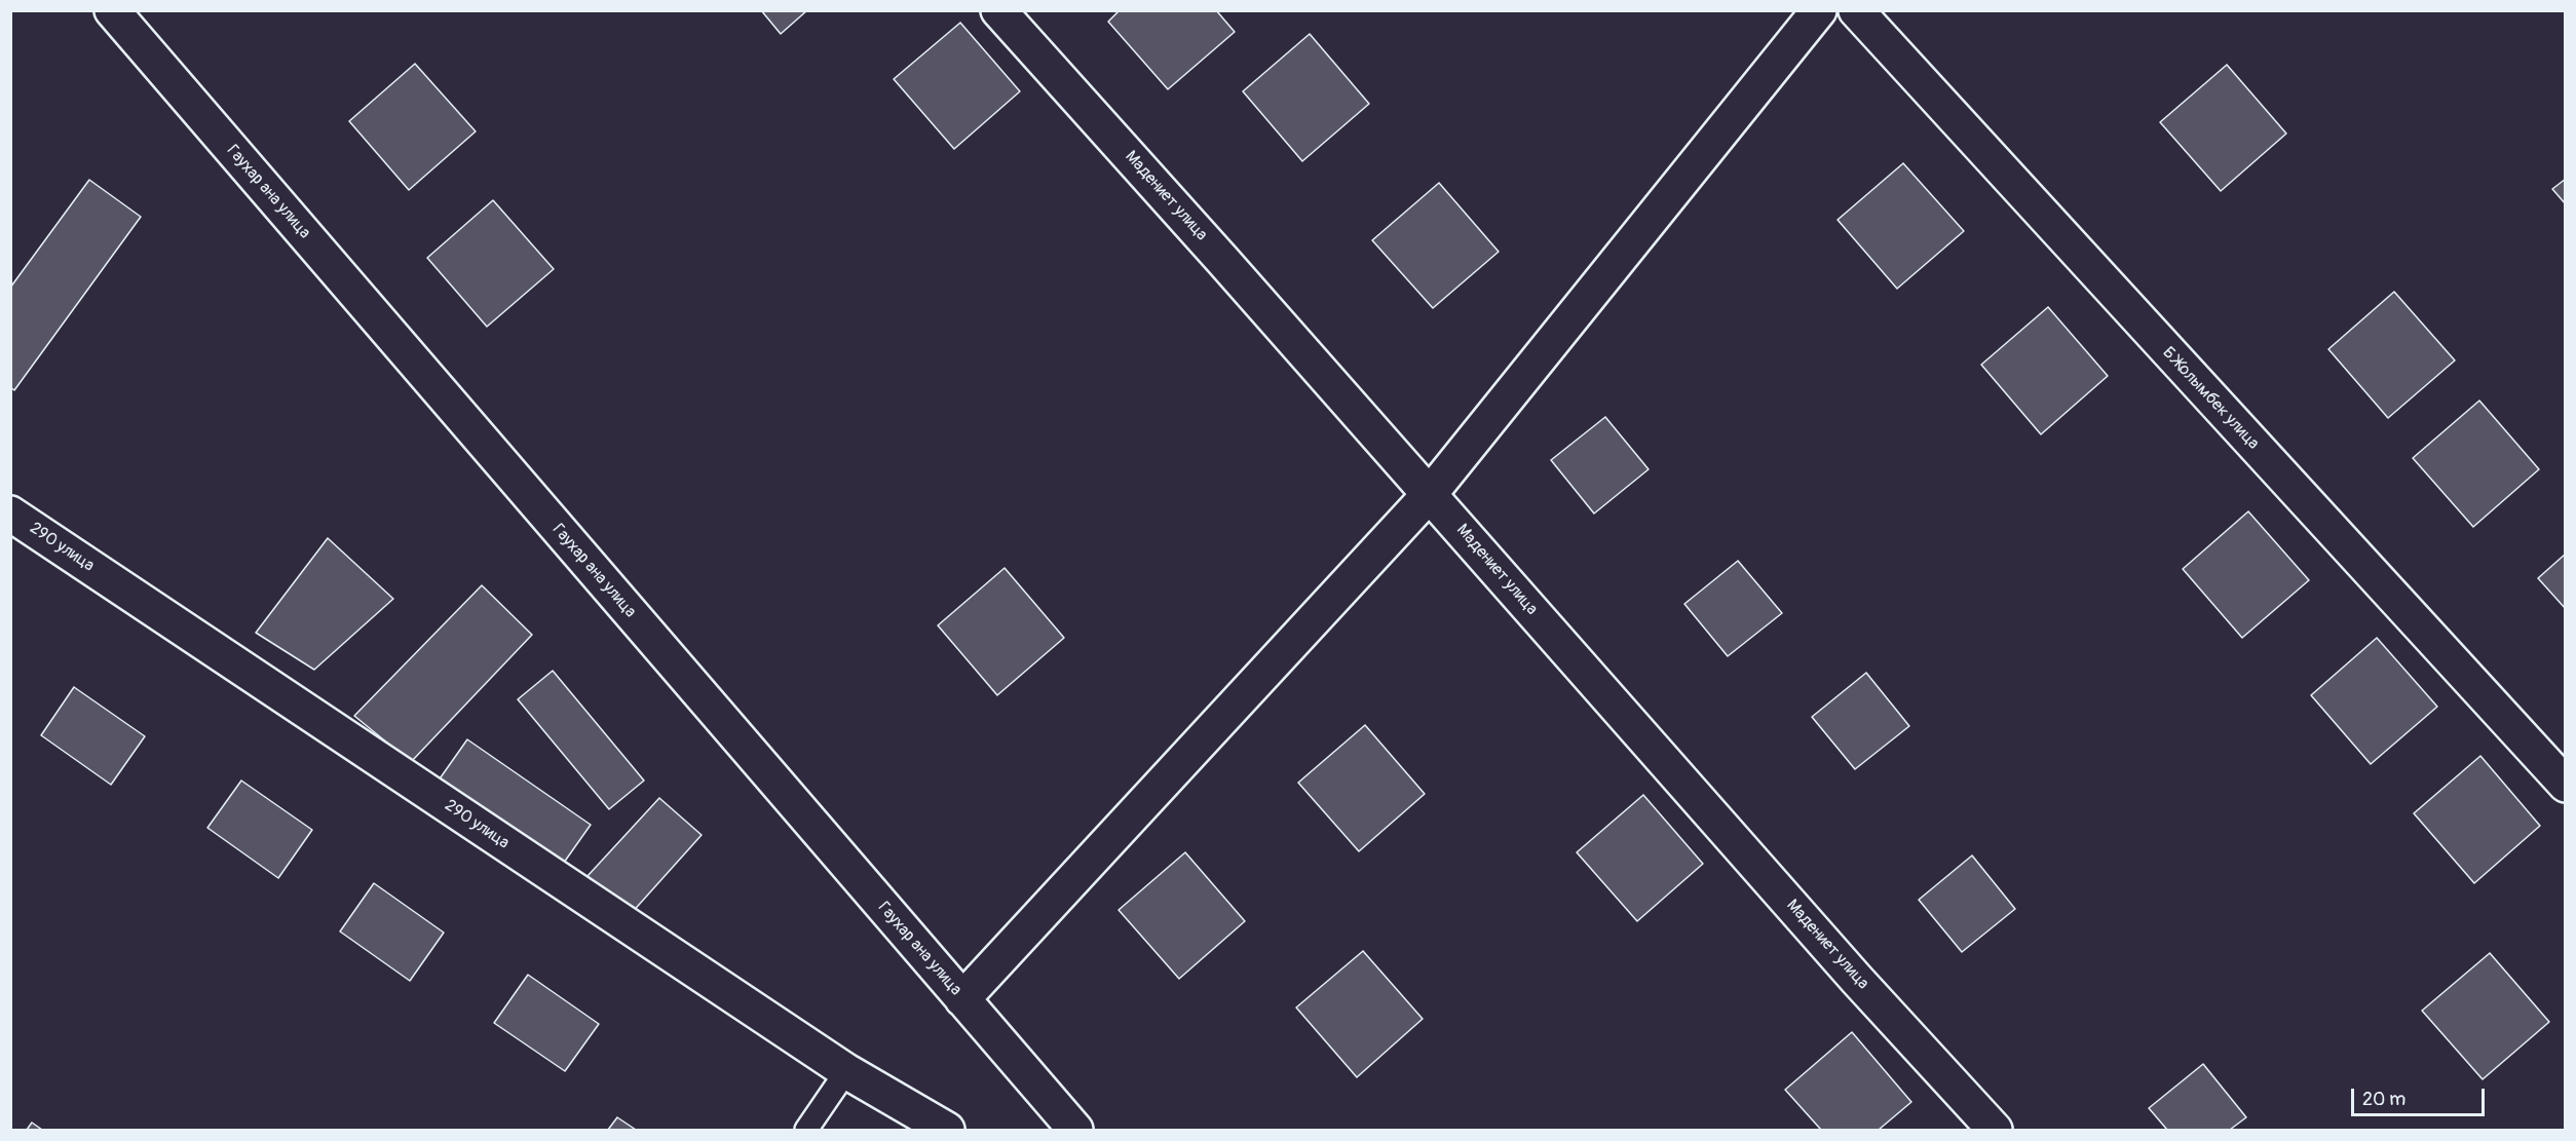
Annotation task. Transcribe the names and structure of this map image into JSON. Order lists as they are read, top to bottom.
{
  "streets": {
    "street": [
      "Гаухар ана улица",
      "Мадениет улица",
      "Б.Жолымбек улица",
      "290 улица"
    ]
  },
  "scale_bar": "20 m"
}
